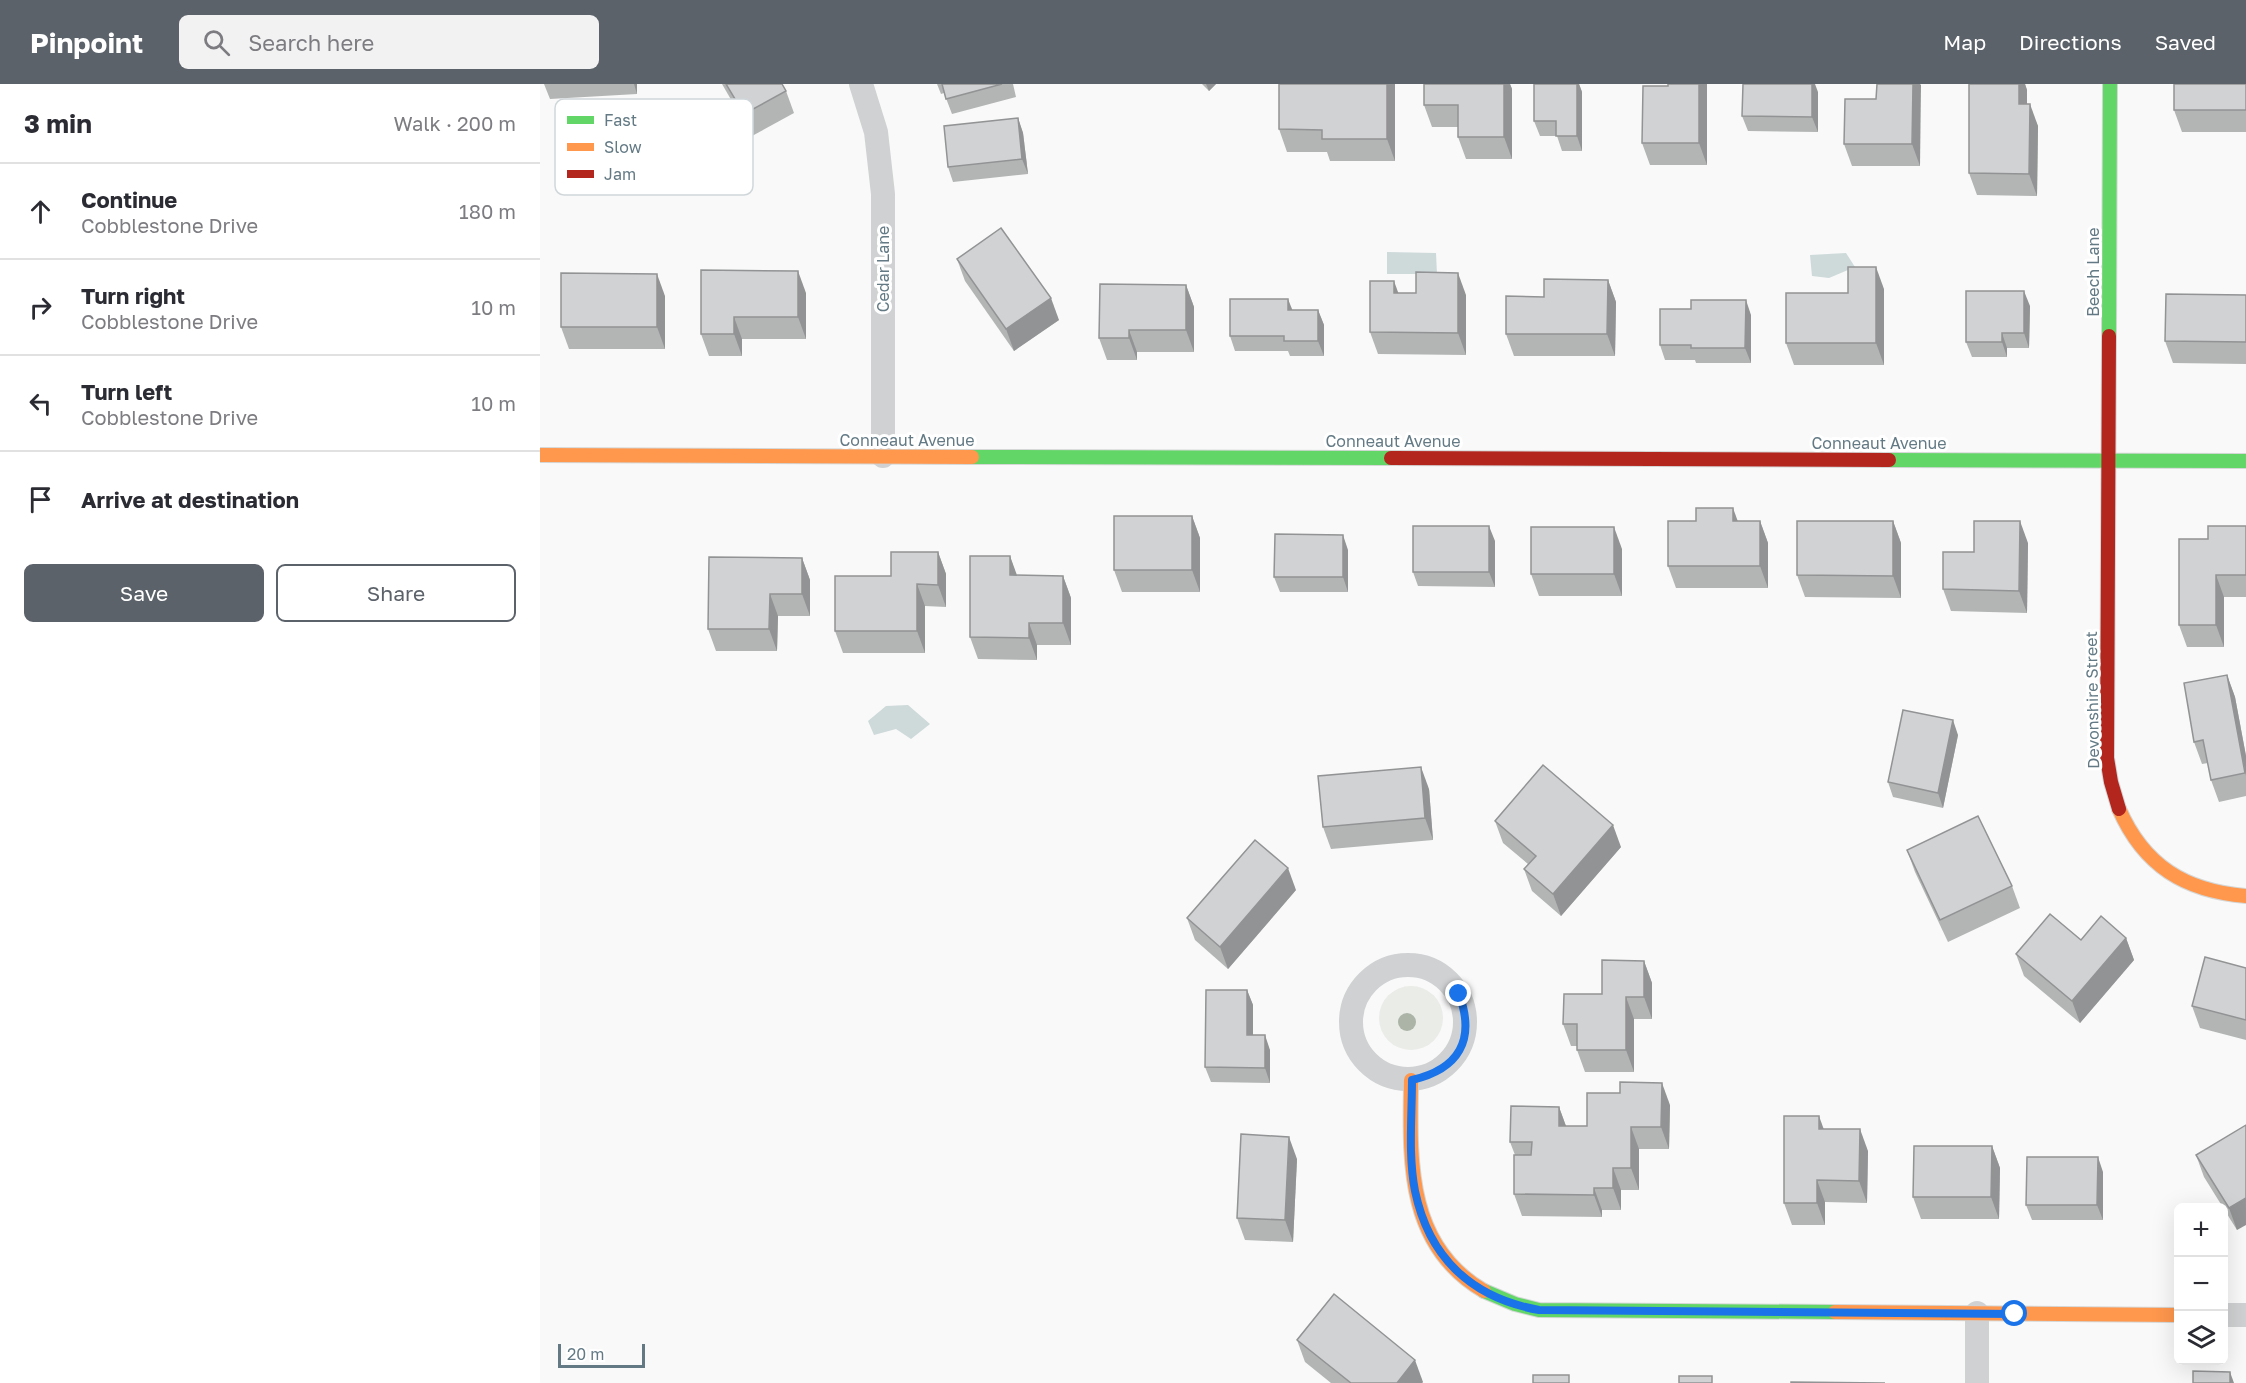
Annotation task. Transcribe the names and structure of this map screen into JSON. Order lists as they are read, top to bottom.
{
  "streets": {
    "street": [
      "Cedar Lane",
      "Beech Lane",
      "Conneaut Avenue",
      "Devonshire Street"
    ]
  },
  "crossings": [
    ["Cedar Lane", "Conneaut Avenue"],
    ["Beech Lane", "Conneaut Avenue"],
    ["Beech Lane", "Devonshire Street"],
    ["Conneaut Avenue", "Devonshire Street"]
  ],
  "legend": ["Fast", "Slow", "Jam"],
  "scale_bar": "20 m",
  "page": {
    "header": "Pinpoint",
    "search": "Search here",
    "nav": ["Map", "Directions", "Saved"],
    "heading": ["3 min", "Walk · 200 m"],
    "list": [
      ["Continue", "Cobblestone Drive", "180 m"],
      ["Turn right", "Cobblestone Drive", "10 m"],
      ["Turn left", "Cobblestone Drive", "10 m"],
      "Arrive at destination"
    ],
    "buttons": ["Save", "Share"],
    "map_buttons": ["+", "−"],
    "scale": "20 m"
  }
}
